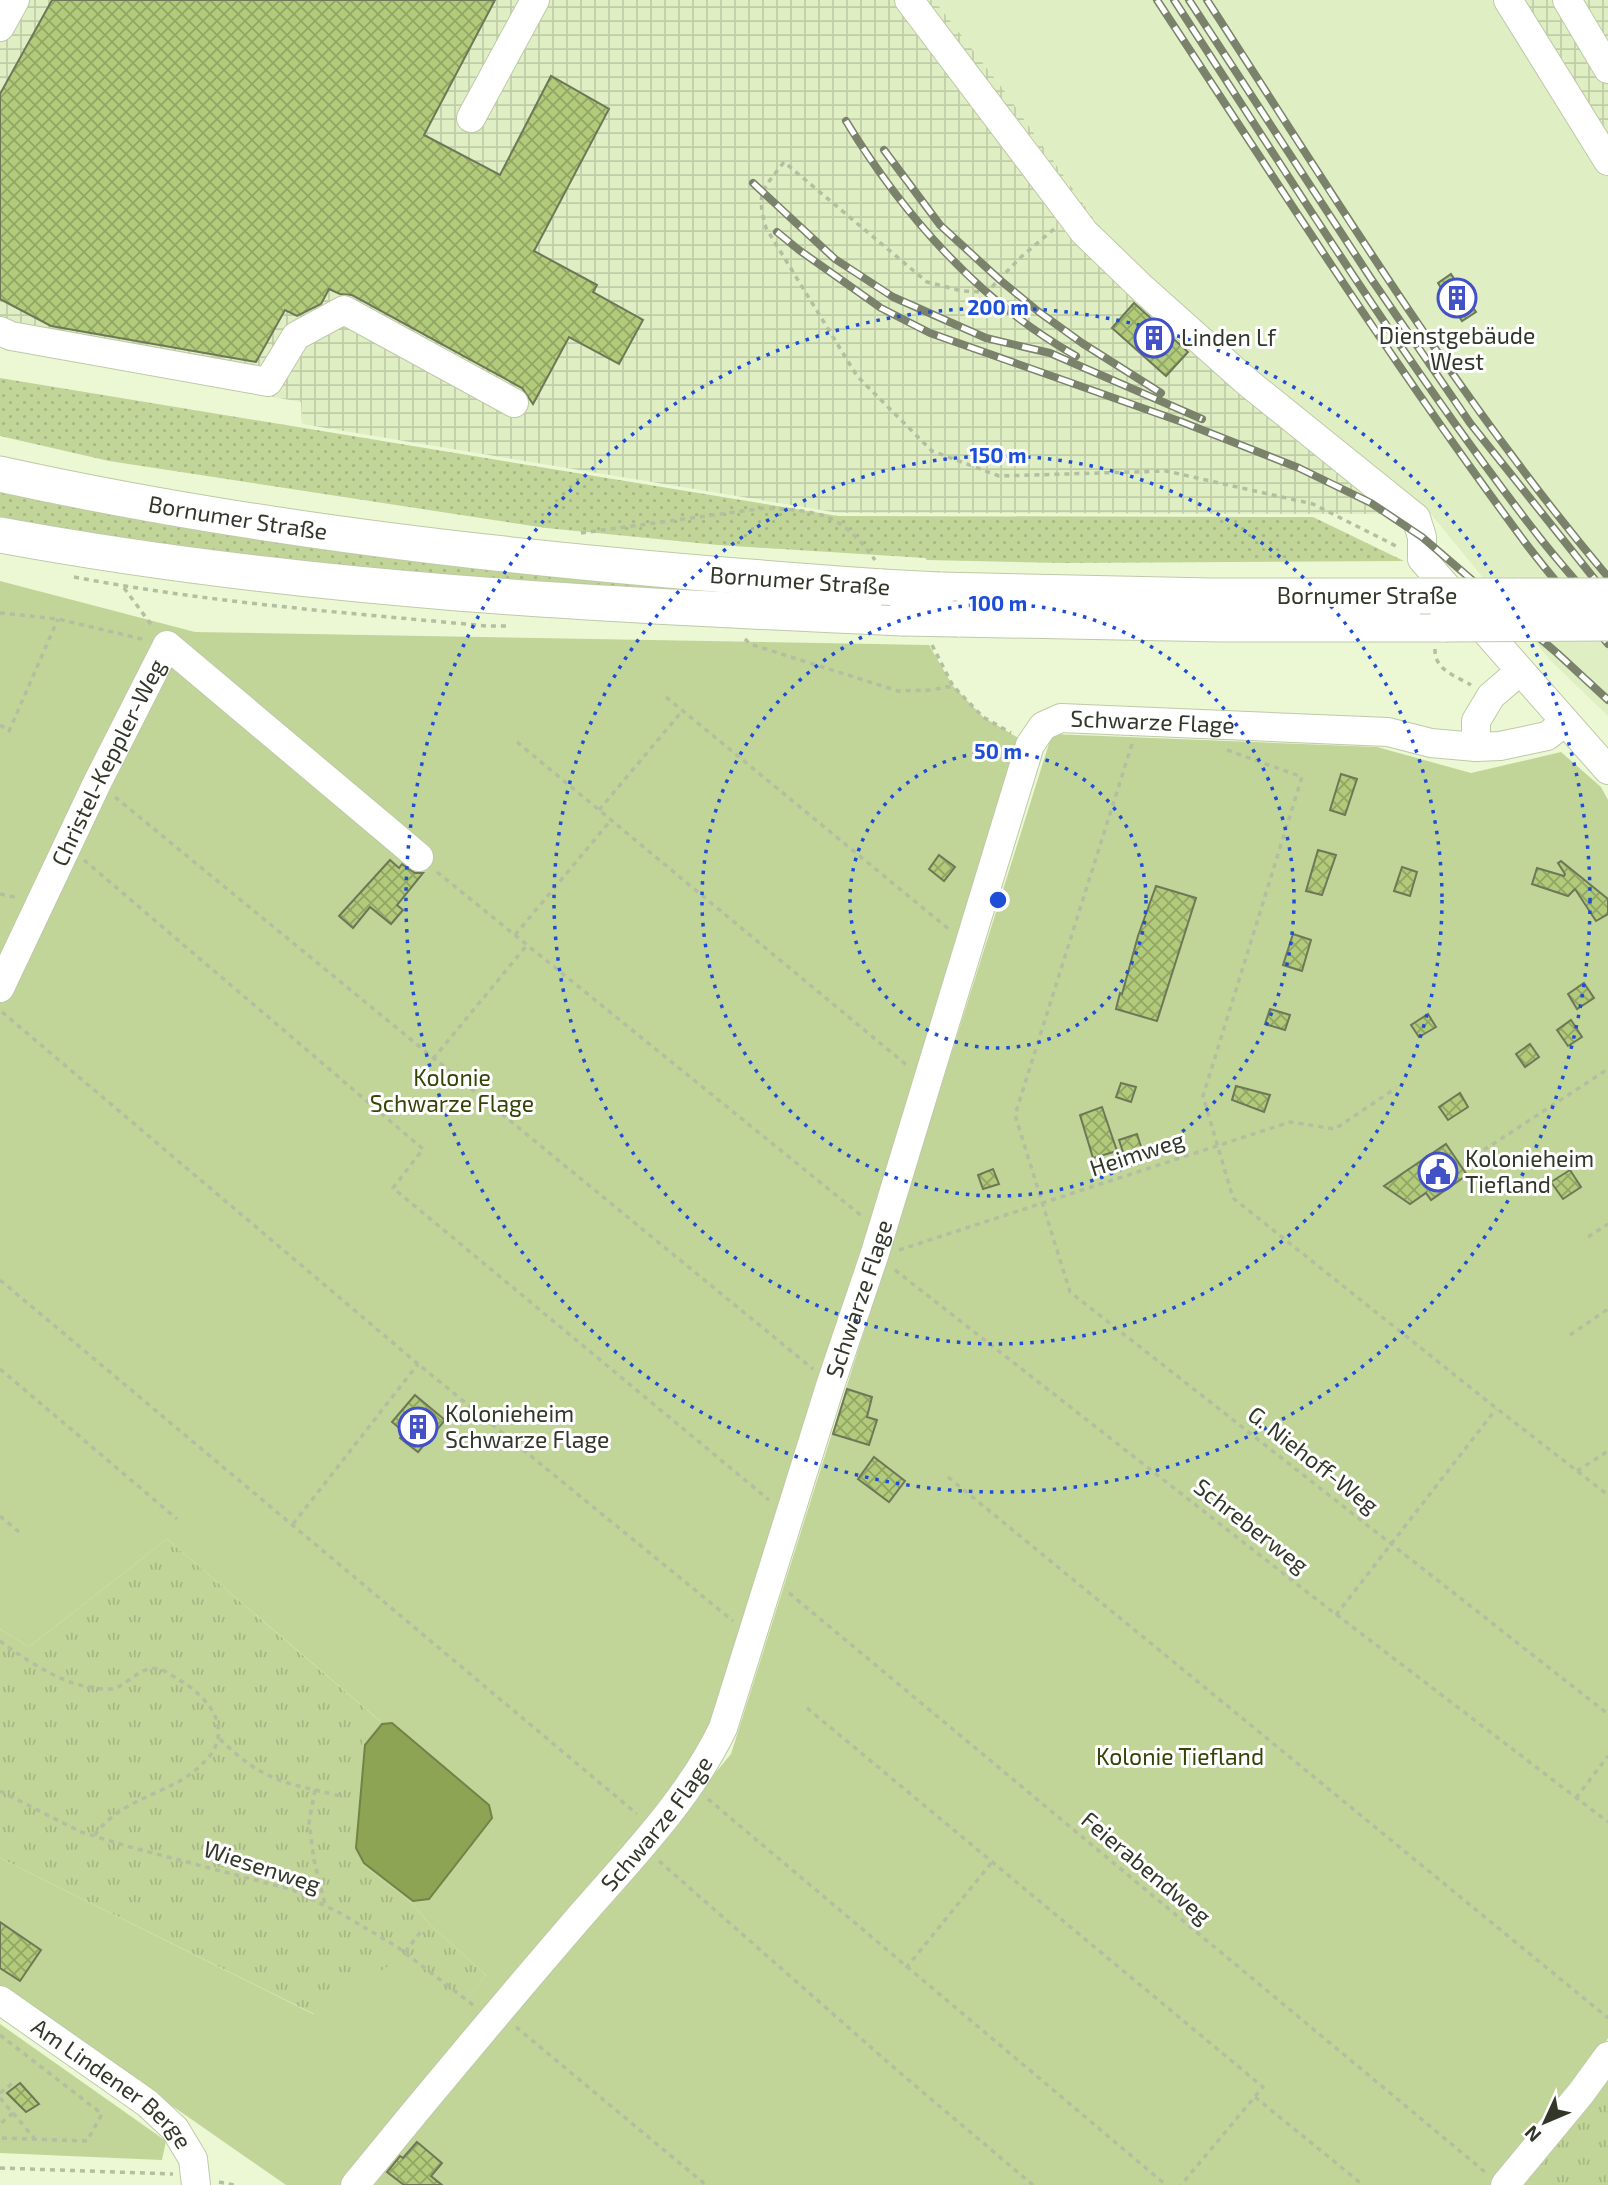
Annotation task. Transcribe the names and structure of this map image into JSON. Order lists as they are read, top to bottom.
{
  "streets": {
    "main road": ["Bornumer Straße"],
    "street": ["Schwarze Flage", "Christel-Keppler-Weg", "Am Lindener Berge"],
    "path": [
      "Heimweg",
      "G. Niehoff-Weg",
      "Schreberweg",
      "Wiesenweg",
      "Feierabendweg"
    ]
  },
  "crossings": [
    ["Schwarze Flage", "Heimweg"],
    ["Schwarze Flage", "Schreberweg"],
    ["Schwarze Flage", "Wiesenweg"],
    ["Schwarze Flage", "Feierabendweg"],
    ["Christel-Keppler-Weg", "Schreberweg"],
    ["Heimweg", "G. Niehoff-Weg"],
    ["Heimweg", "Schreberweg"]
  ],
  "parks": ["Kolonie Schwarze Flage", "Kolonie Tiefland"],
  "places": {
    "building": ["Dienstgebäude West", "Linden Lf", "Kolonieheim Schwarze Flage"],
    "public building": ["Kolonieheim Tiefland"]
  },
  "north": "bottom left",
  "rings": [
    "200 m",
    "150 m",
    "100 m",
    "50 m"
  ]
}
